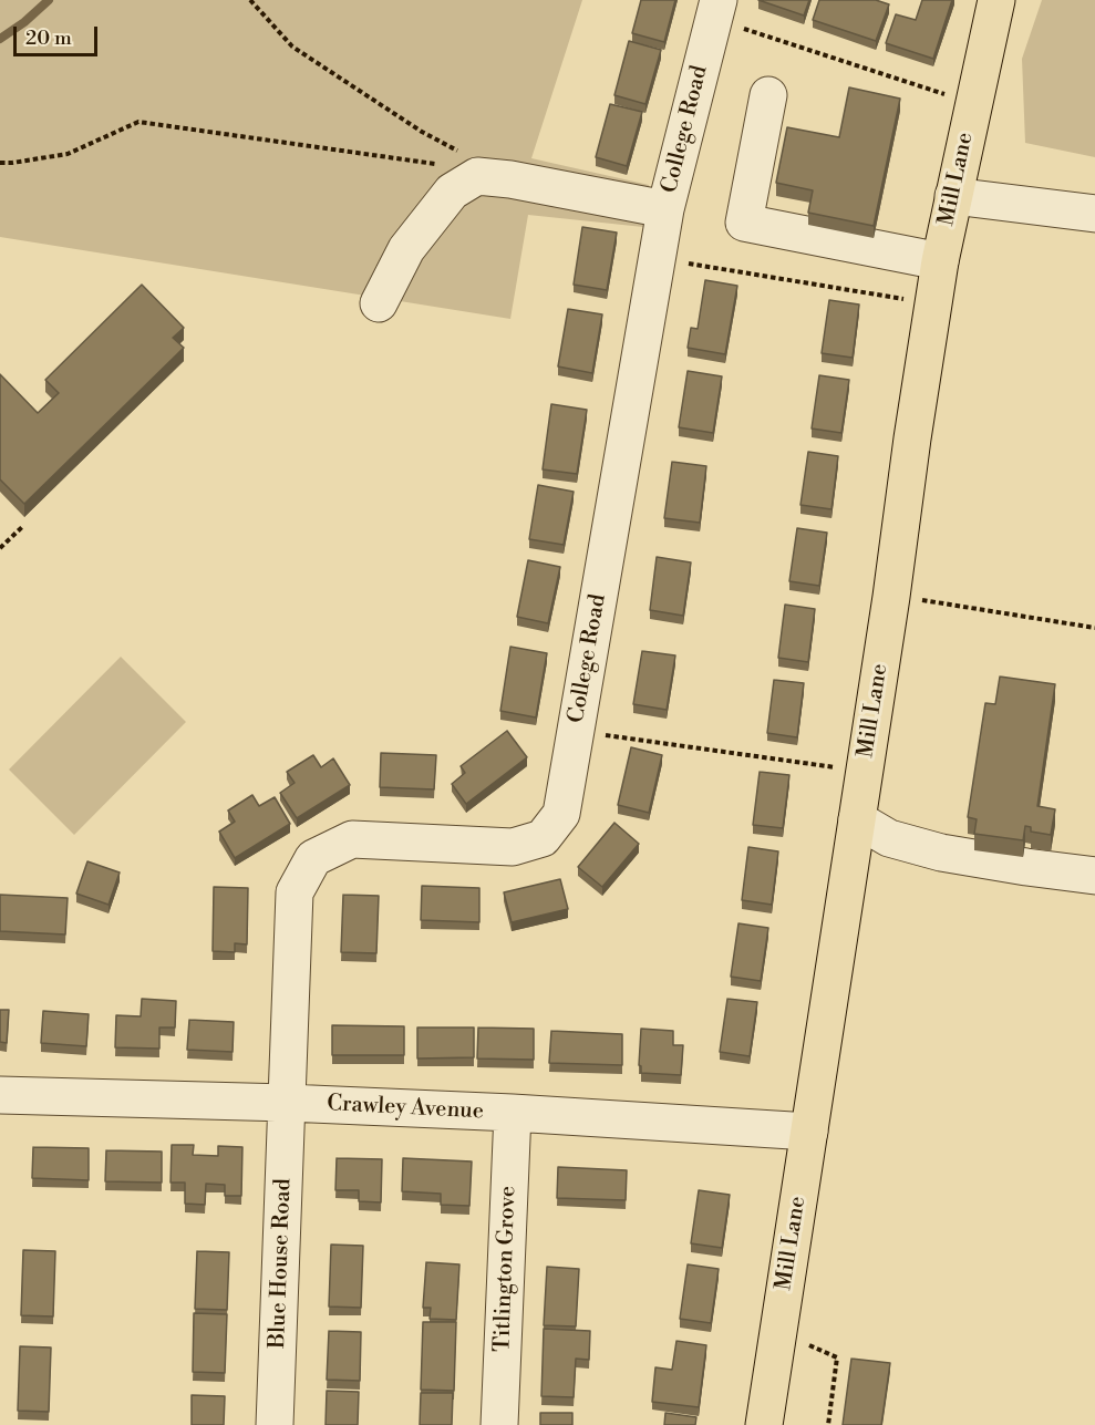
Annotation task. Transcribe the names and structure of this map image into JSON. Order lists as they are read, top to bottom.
{
  "streets": {
    "main road": ["Mill Lane"],
    "street": [
      "College Road",
      "Crawley Avenue",
      "Blue House Road",
      "Titlington Grove"
    ]
  },
  "crossings": [
    ["College Road", "Crawley Avenue"],
    ["College Road", "Blue House Road"],
    ["Mill Lane", "Crawley Avenue"],
    ["Crawley Avenue", "Blue House Road"],
    ["Crawley Avenue", "Titlington Grove"]
  ],
  "scale_bar": "20 m"
}
